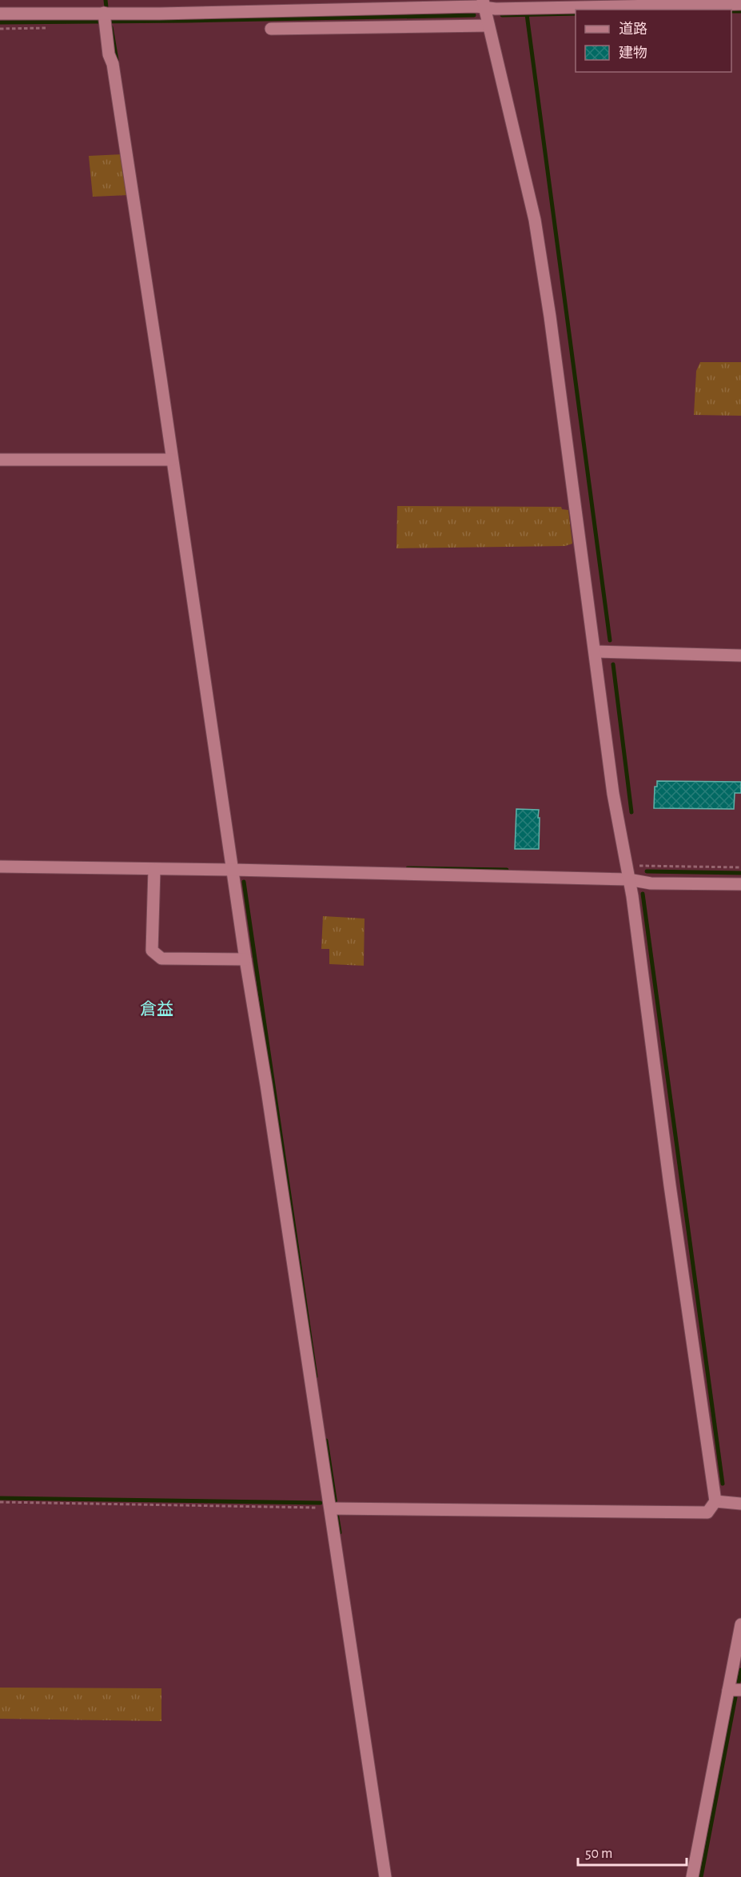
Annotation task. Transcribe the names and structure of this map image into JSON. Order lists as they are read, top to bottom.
{
  "districts": ["倉益"],
  "legend": ["道路", "建物"],
  "scale_bar": "50 m"
}
